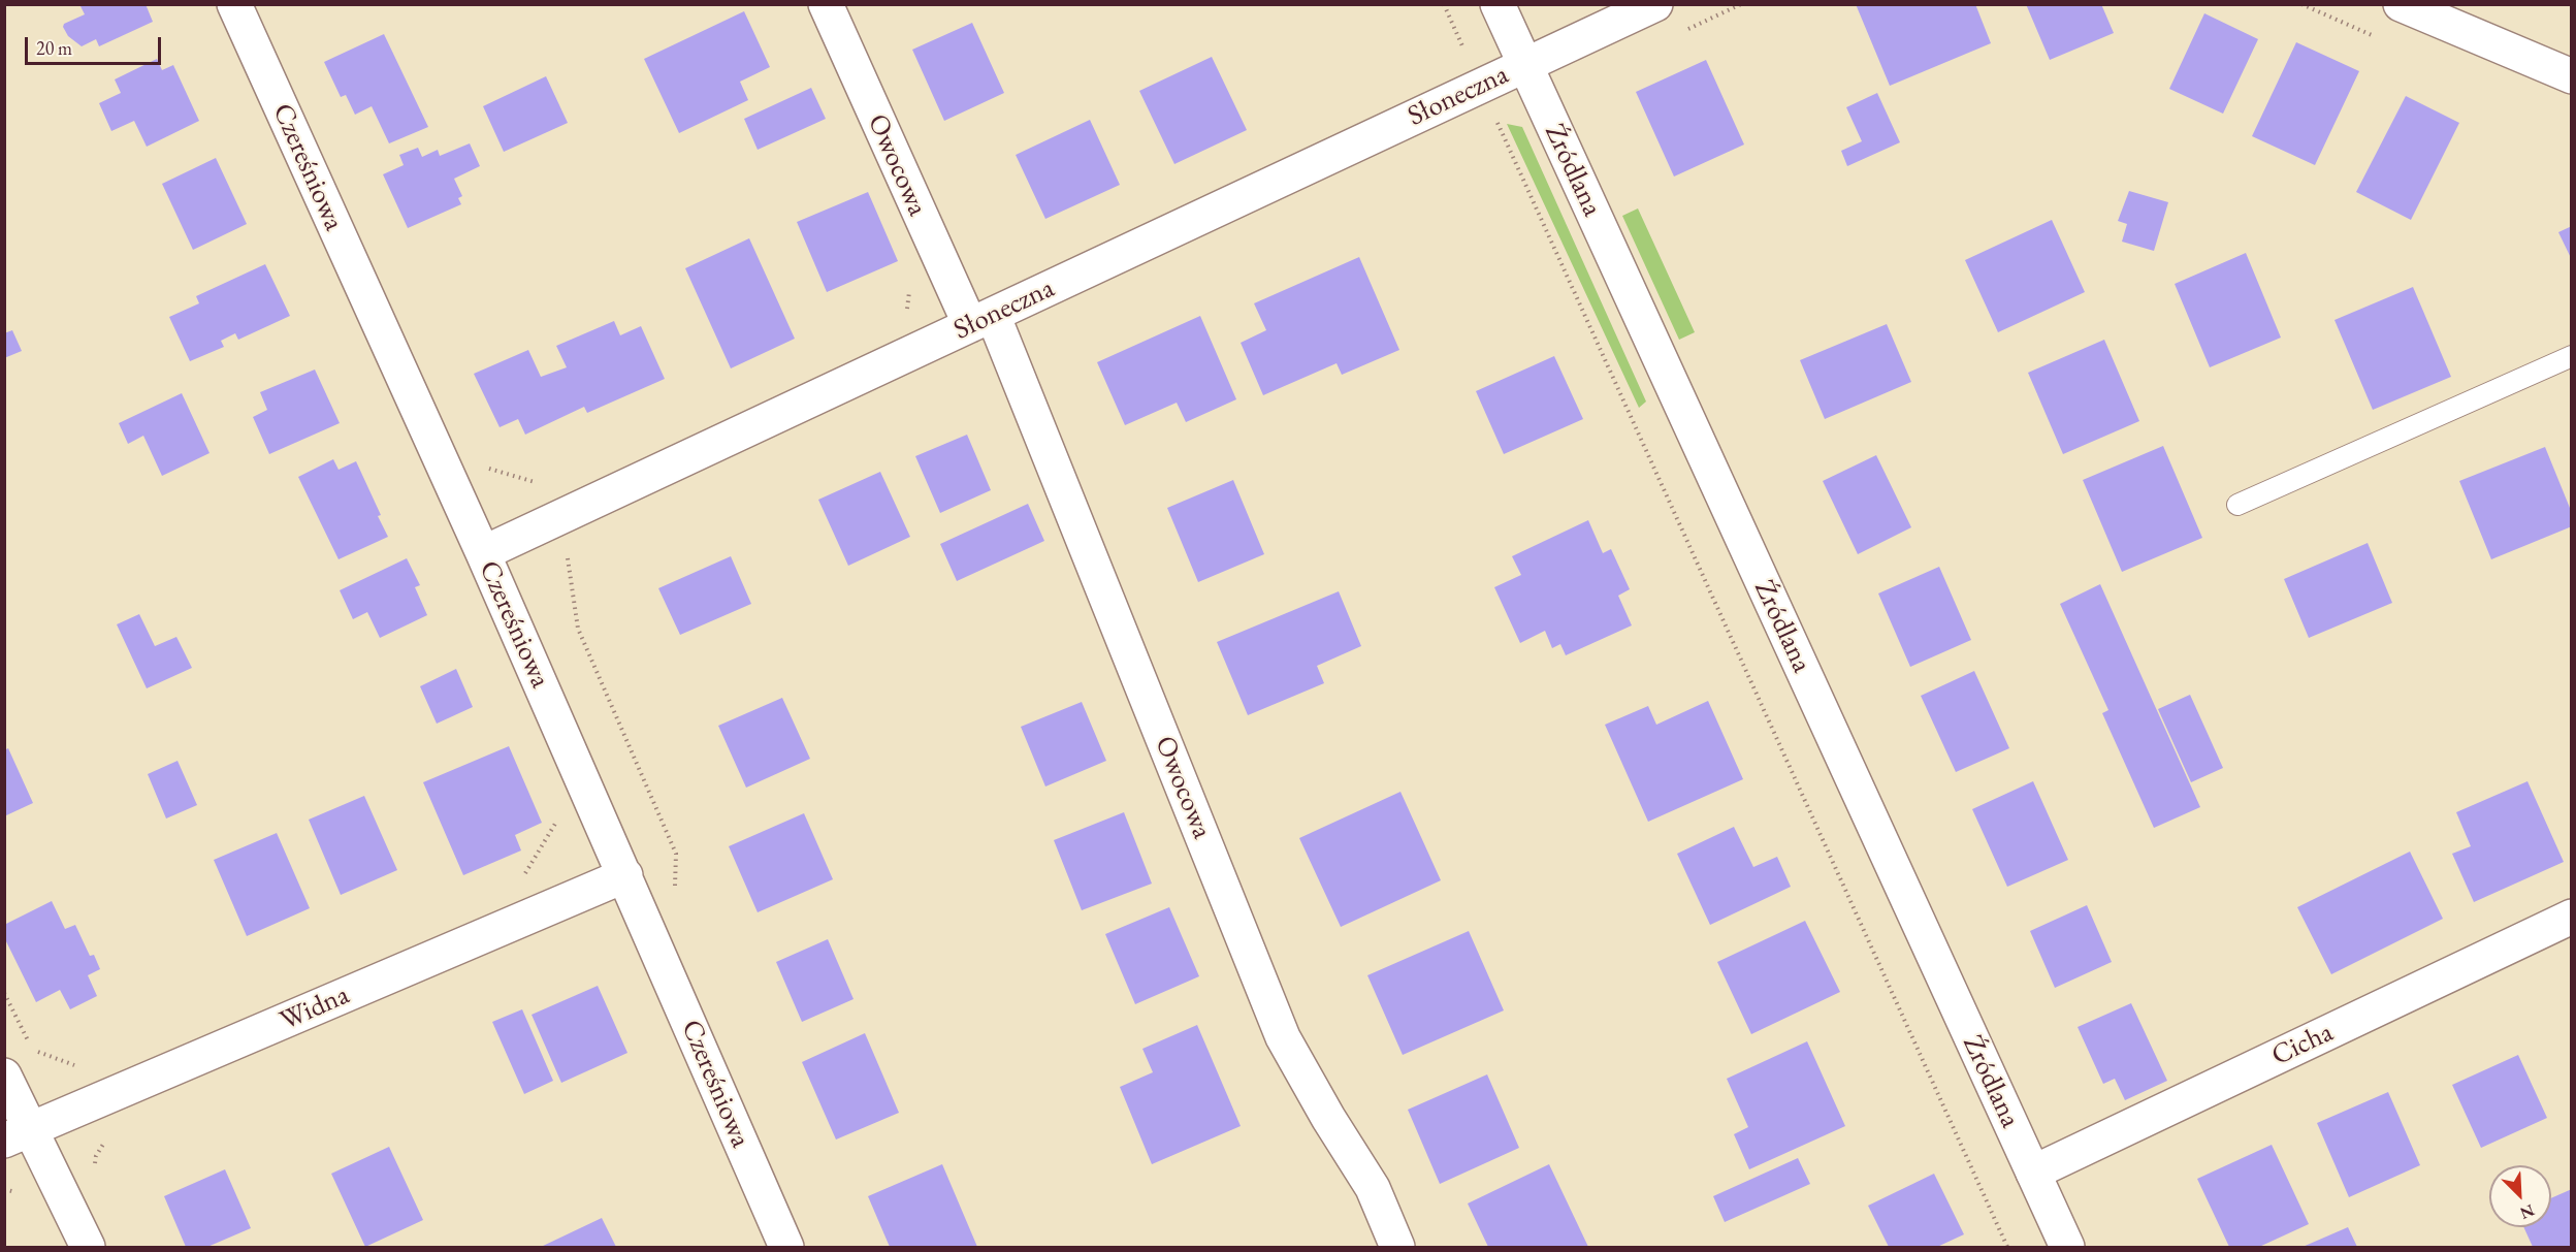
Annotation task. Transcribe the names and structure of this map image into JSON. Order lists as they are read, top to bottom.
{
  "streets": {
    "street": [
      "Słoneczna",
      "Owocowa",
      "Czereśniowa",
      "Źródlana",
      "Widna",
      "Cicha"
    ]
  },
  "crossings": [
    ["Słoneczna", "Owocowa"],
    ["Słoneczna", "Czereśniowa"],
    ["Słoneczna", "Źródlana"],
    ["Czereśniowa", "Widna"],
    ["Źródlana", "Cicha"]
  ],
  "scale_bar": "20 m",
  "north": "bottom right"
}
